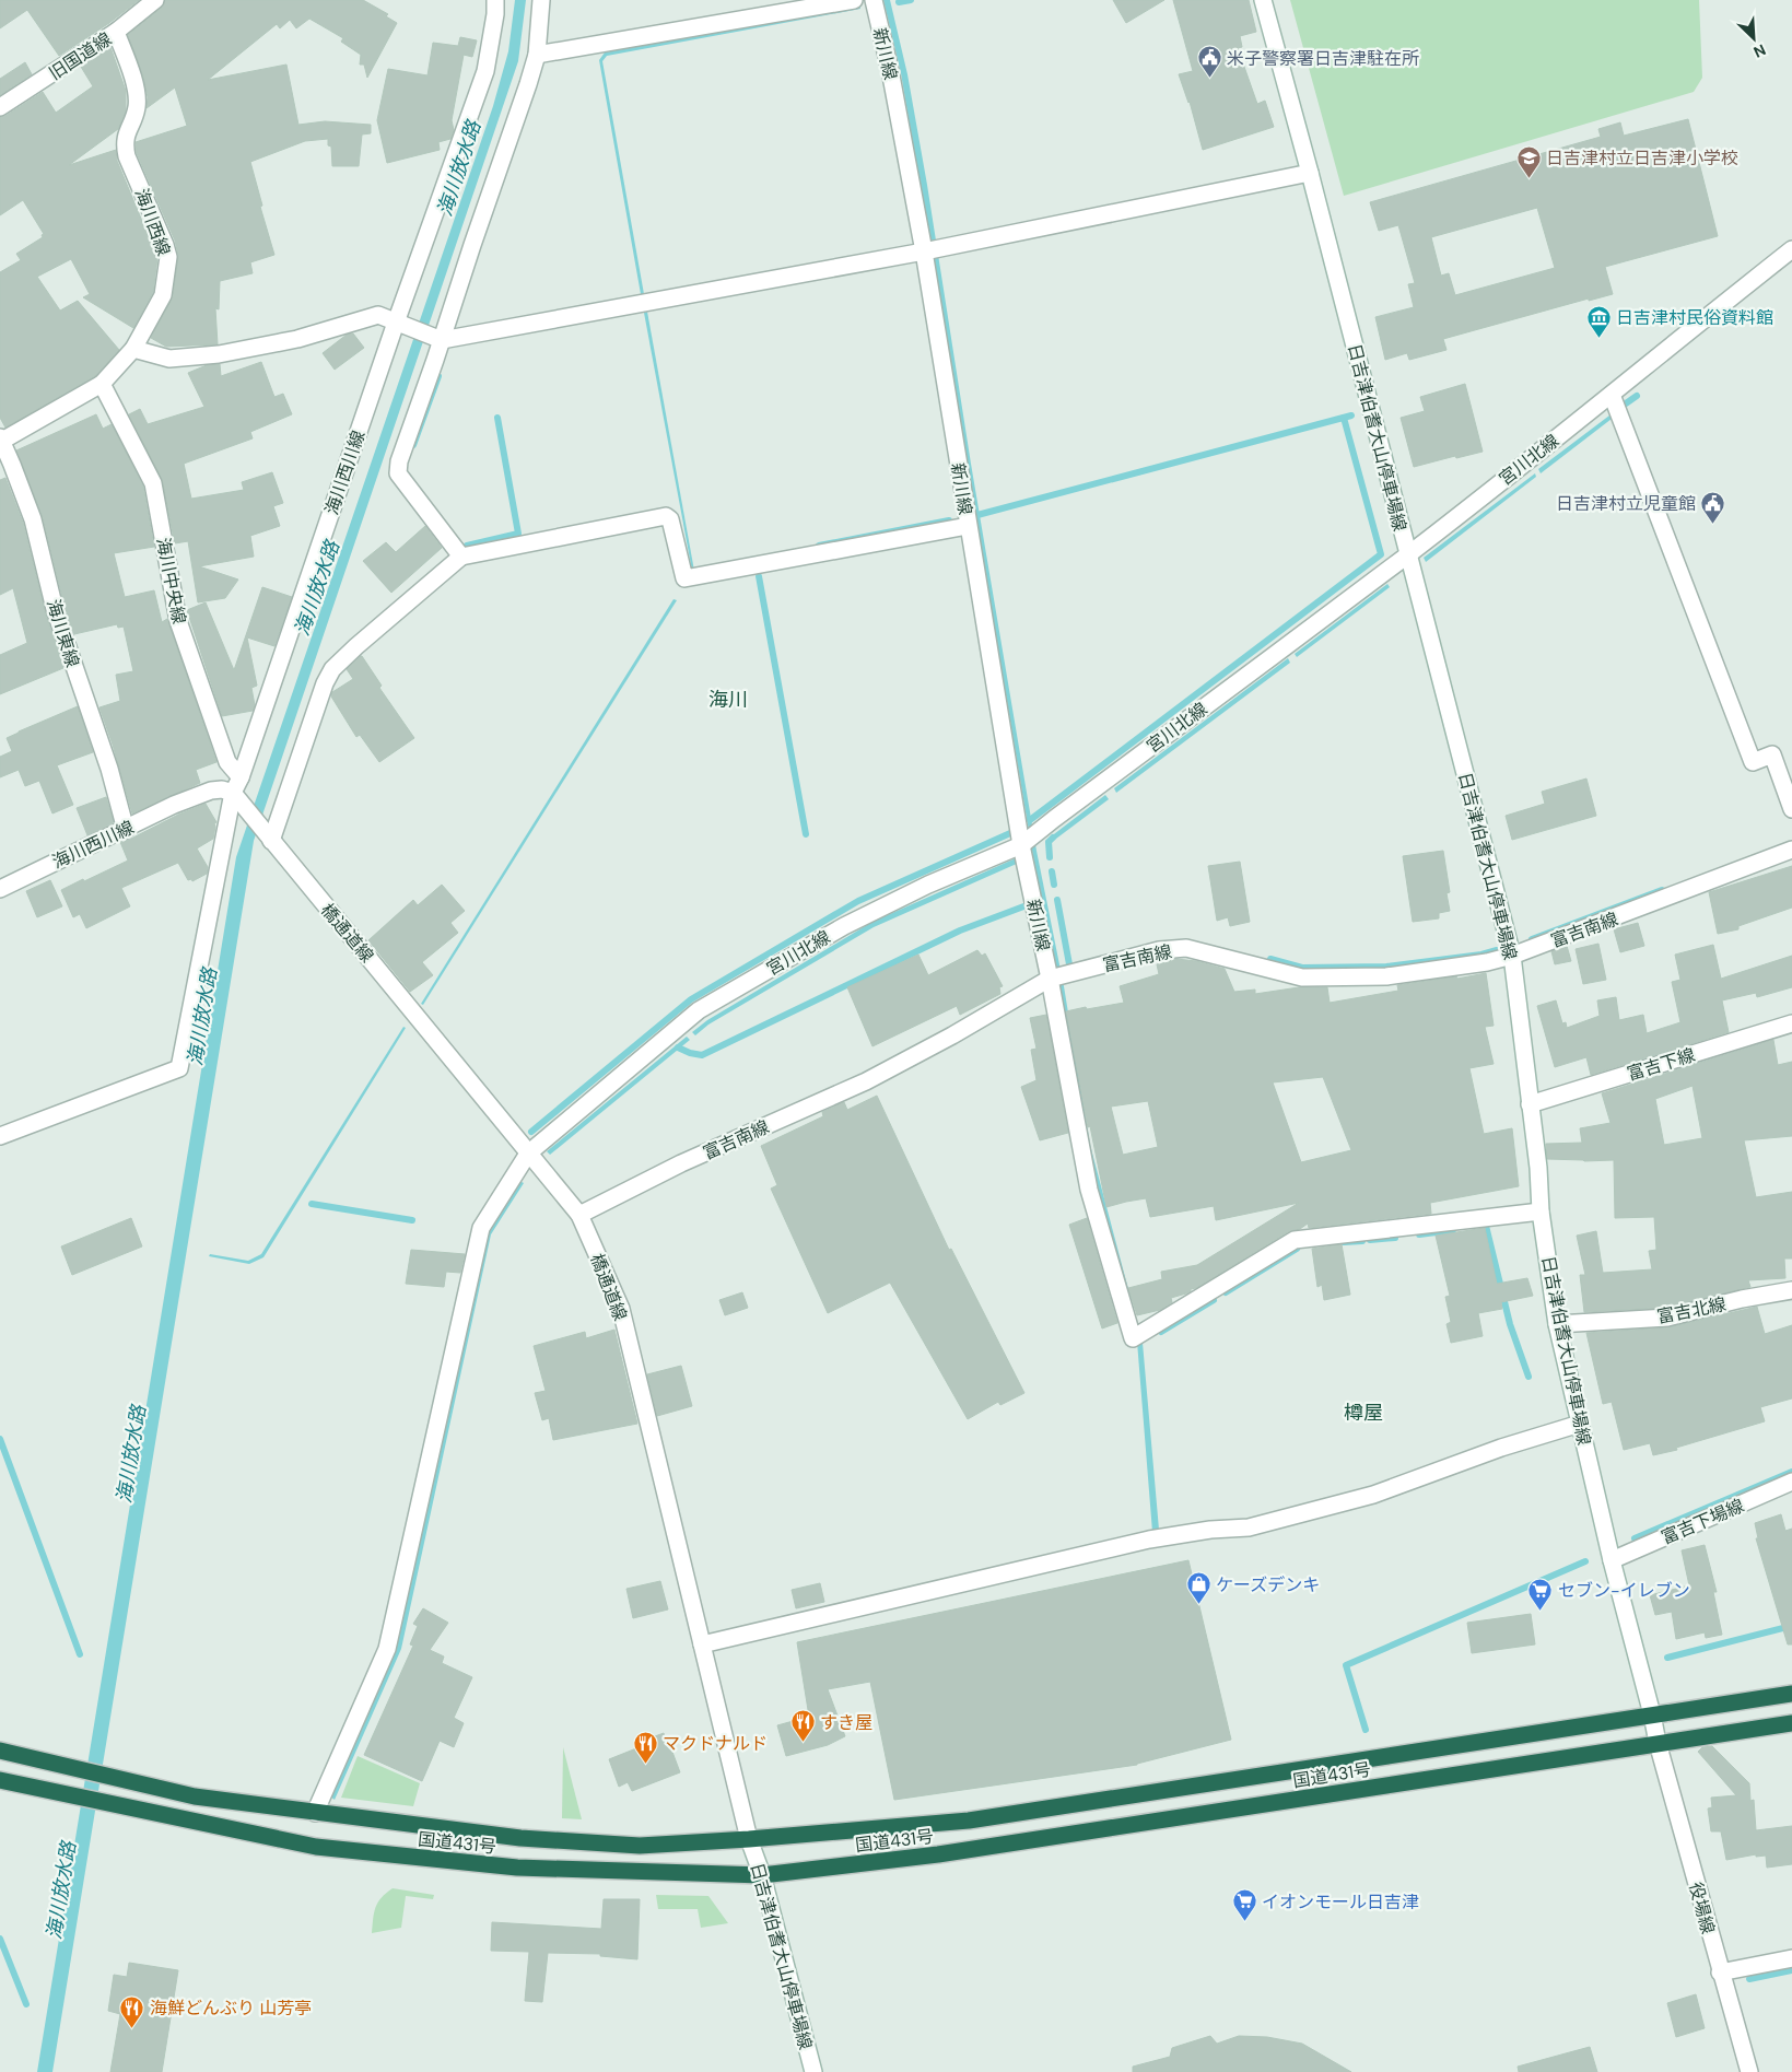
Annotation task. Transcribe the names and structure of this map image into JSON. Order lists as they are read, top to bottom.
{
  "streets": {
    "highway": ["国道431号"],
    "street": [
      "新川線",
      "旧国道線",
      "海川西線",
      "日吉津伯耆大山停車場線",
      "宮川北線",
      "海川西川線",
      "海川中央線",
      "海川東線",
      "富吉南線",
      "橋通道線",
      "富吉下線",
      "富吉北線",
      "富吉下場線",
      "役場線"
    ]
  },
  "crossings": [
    ["新川線", "日吉津伯耆大山停車場線"],
    ["新川線", "宮川北線"],
    ["新川線", "富吉南線"],
    ["旧国道線", "海川西線"],
    ["海川西線", "海川中央線"],
    ["海川西線", "海川東線"],
    ["日吉津伯耆大山停車場線", "宮川北線"],
    ["日吉津伯耆大山停車場線", "富吉南線"],
    ["日吉津伯耆大山停車場線", "橋通道線"],
    ["日吉津伯耆大山停車場線", "富吉下線"],
    ["日吉津伯耆大山停車場線", "富吉北線"],
    ["日吉津伯耆大山停車場線", "富吉下場線"],
    ["日吉津伯耆大山停車場線", "国道431号"],
    ["日吉津伯耆大山停車場線", "役場線"],
    ["宮川北線", "橋通道線"],
    ["宮川北線", "国道431号"],
    ["海川西川線", "海川中央線"],
    ["海川西川線", "海川東線"],
    ["海川西川線", "橋通道線"],
    ["富吉南線", "橋通道線"],
    ["橋通道線", "国道431号"],
    ["国道431号", "役場線"]
  ],
  "districts": ["海川", "樽屋"],
  "water": ["海川放水路"],
  "places": {
    "public building": ["米子警察署日吉津駐在所", "日吉津村立児童館"],
    "school or university": ["日吉津村立日吉津小学校"],
    "museum": ["日吉津村民俗資料館"],
    "shop": ["ケーズデンキ"],
    "supermarket": ["セブン-イレブン", "イオンモール日吉津"],
    "restaurant": ["すき屋", "マクドナルド", "海鮮どんぶり 山芳亭"]
  },
  "north": "bottom right"
}
